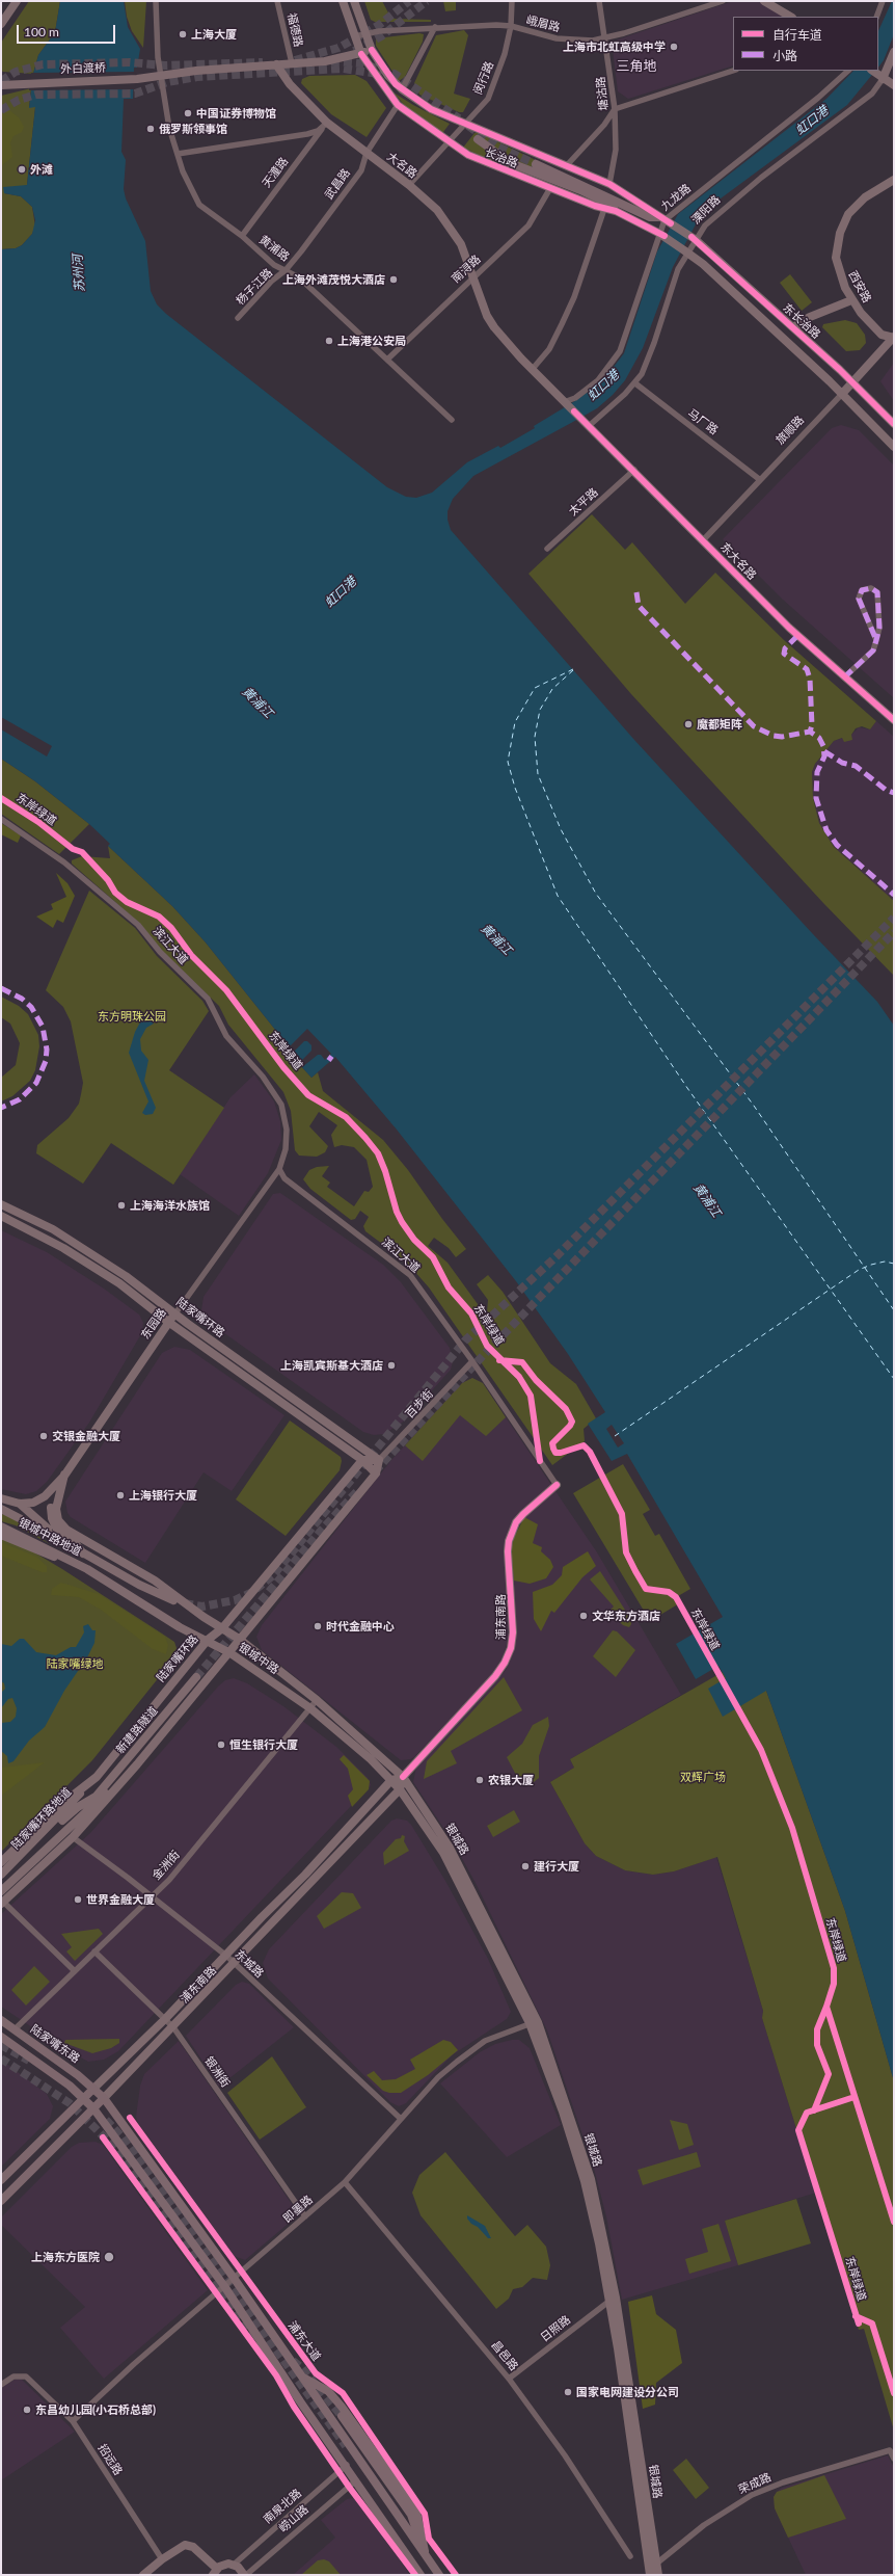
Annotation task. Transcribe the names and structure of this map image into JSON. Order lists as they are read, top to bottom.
{
  "streets": {
    "main road": [
      "外白渡桥",
      "长治路",
      "大名路",
      "溧阳路",
      "西安路",
      "东长治路",
      "旅顺路",
      "东大名路",
      "陆家嘴环路",
      "东园路",
      "银城中路地道",
      "浦东南路",
      "银城中路",
      "新建路隧道",
      "陆家嘴环路地道",
      "银城路",
      "陆家嘴东路",
      "浦东大道",
      "崂山路"
    ],
    "street": [
      "峨眉路",
      "福德路",
      "闵行路",
      "塘沽路",
      "天潼路",
      "武昌路",
      "九龙路",
      "黄浦路",
      "南浔路",
      "杨子江路",
      "马厂路",
      "太平路",
      "滨江大道",
      "百步街",
      "金洲街",
      "东城路",
      "银洲街",
      "即墨路",
      "日照路",
      "昌邑路",
      "招远路",
      "荣成路",
      "南泉北路"
    ],
    "cycle path": ["东岸绿道"]
  },
  "crossings": [
    ["峨眉路", "闵行路"],
    ["峨眉路", "塘沽路"],
    ["外白渡桥", "黄浦路"],
    ["闵行路", "长治路"],
    ["闵行路", "大名路"],
    ["塘沽路", "长治路"],
    ["长治路", "武昌路"],
    ["长治路", "九龙路"],
    ["长治路", "溧阳路"],
    ["长治路", "南浔路"],
    ["长治路", "东长治路"],
    ["大名路", "天潼路"],
    ["大名路", "武昌路"],
    ["大名路", "九龙路"],
    ["大名路", "南浔路"],
    ["大名路", "东大名路"],
    ["天潼路", "黄浦路"],
    ["武昌路", "黄浦路"],
    ["武昌路", "杨子江路"],
    ["九龙路", "东大名路"],
    ["溧阳路", "东长治路"],
    ["溧阳路", "马厂路"],
    ["溧阳路", "东大名路"],
    ["黄浦路", "南浔路"],
    ["黄浦路", "杨子江路"],
    ["西安路", "东长治路"],
    ["西安路", "旅顺路"],
    ["东长治路", "旅顺路"],
    ["马厂路", "旅顺路"],
    ["旅顺路", "东大名路"],
    ["太平路", "东大名路"],
    ["滨江大道", "东园路"],
    ["滨江大道", "百步街"],
    ["滨江大道", "浦东南路"],
    ["陆家嘴环路", "东园路"],
    ["陆家嘴环路", "百步街"],
    ["陆家嘴环路", "银城中路"],
    ["陆家嘴环路", "陆家嘴环路地道"],
    ["东园路", "银城中路"],
    ["银城中路地道", "银城中路"],
    ["浦东南路", "银城中路"],
    ["浦东南路", "银城路"],
    ["浦东南路", "东城路"],
    ["浦东南路", "陆家嘴东路"],
    ["浦东南路", "银洲街"],
    ["浦东南路", "浦东大道"],
    ["银城中路", "银城路"],
    ["银城中路", "金洲街"],
    ["银城路", "即墨路"],
    ["银城路", "日照路"],
    ["银城路", "荣成路"],
    ["金洲街", "东城路"],
    ["金洲街", "陆家嘴东路"],
    ["金洲街", "银洲街"],
    ["东城路", "即墨路"],
    ["陆家嘴东路", "浦东大道"],
    ["银洲街", "即墨路"],
    ["即墨路", "浦东大道"],
    ["即墨路", "昌邑路"],
    ["即墨路", "招远路"],
    ["日照路", "昌邑路"],
    ["南泉北路", "崂山路"]
  ],
  "districts": ["三角地"],
  "water": ["虹口港", "苏州河", "黄浦江"],
  "parks": ["东方明珠公园", "陆家嘴绿地", "双辉广场"],
  "places": [
    "上海大厦",
    "上海市北虹高级中学",
    "中国证券博物馆",
    "俄罗斯领事馆",
    "外滩",
    "上海外滩茂悦大酒店",
    "上海港公安局",
    "魔都矩阵",
    "上海海洋水族馆",
    "上海凯宾斯基大酒店",
    "交银金融大厦",
    "上海银行大厦",
    "文华东方酒店",
    "时代金融中心",
    "恒生银行大厦",
    "农银大厦",
    "建行大厦",
    "世界金融大厦",
    "上海东方医院",
    "国家电网建设分公司",
    "东昌幼儿园(小石桥总部)"
  ],
  "legend": ["自行车道", "小路"],
  "scale_bar": "100 m"
}
